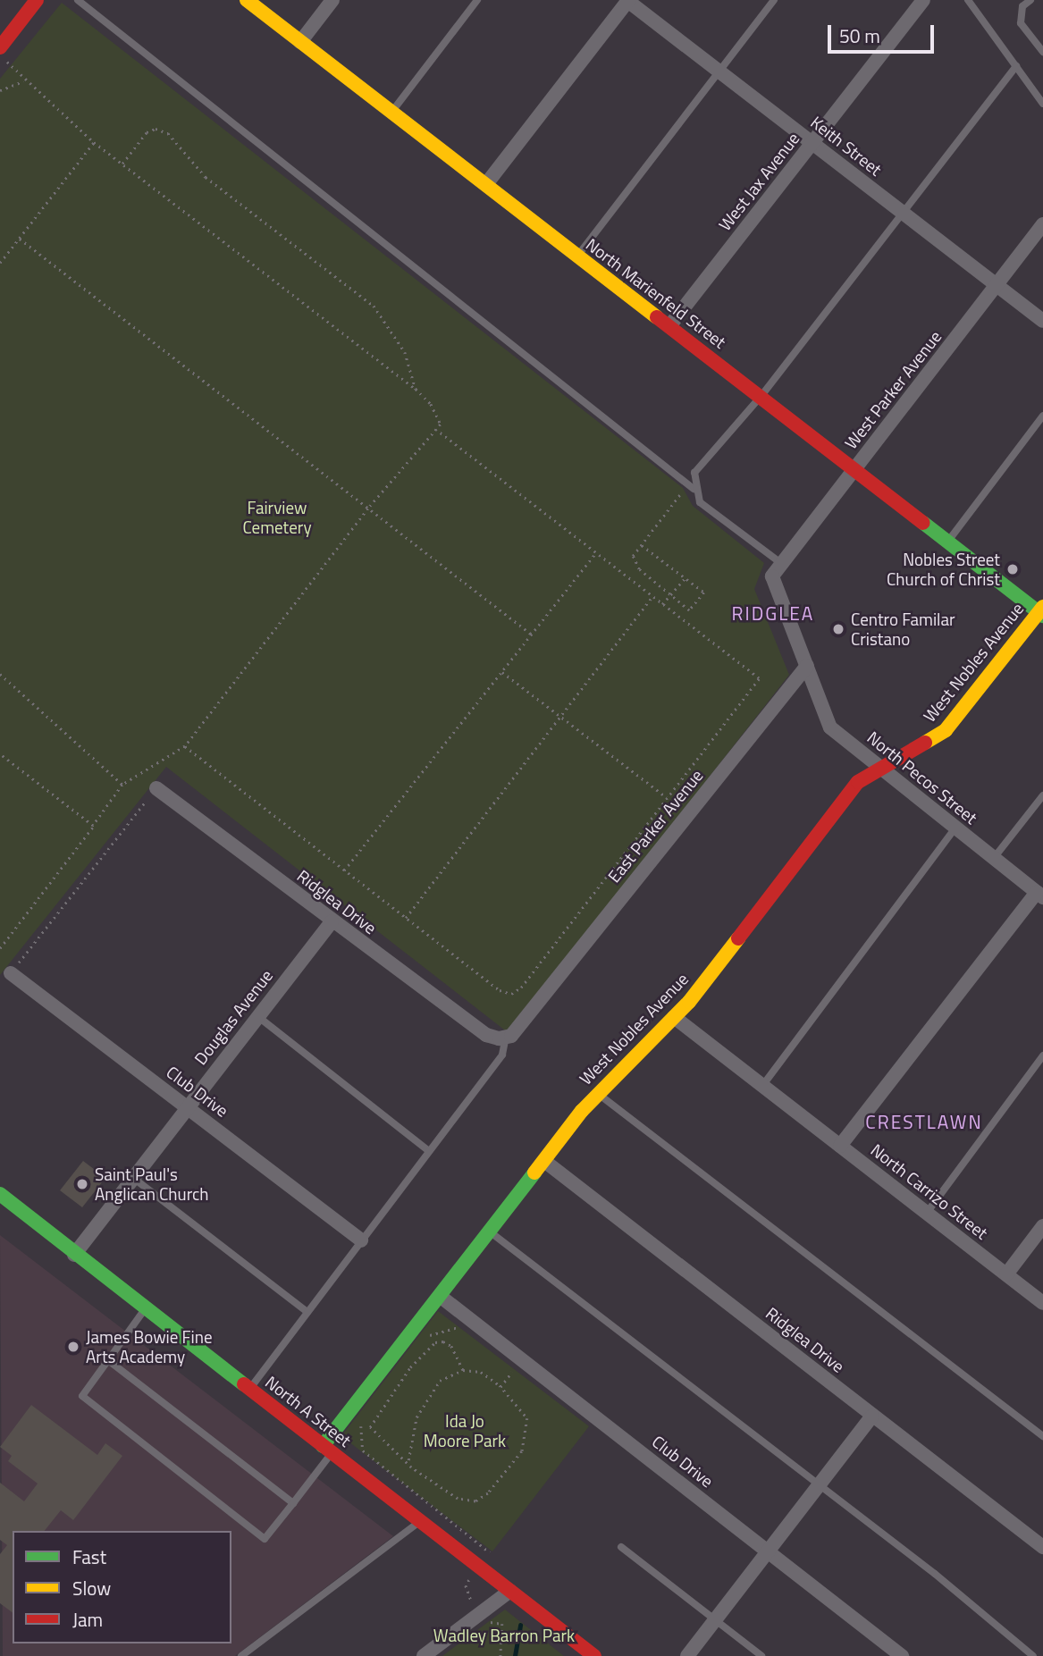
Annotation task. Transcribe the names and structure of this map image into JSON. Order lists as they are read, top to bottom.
{
  "streets": {
    "street": [
      "Keith Street",
      "West Jax Avenue",
      "North Marienfeld Street",
      "West Parker Avenue",
      "West Nobles Avenue",
      "North Pecos Street",
      "East Parker Avenue",
      "Ridglea Drive",
      "Douglas Avenue",
      "Club Drive",
      "North Carrizo Street",
      "North A Street"
    ]
  },
  "crossings": [
    ["Keith Street", "West Jax Avenue"],
    ["Keith Street", "West Parker Avenue"],
    ["West Jax Avenue", "North Marienfeld Street"],
    ["North Marienfeld Street", "West Parker Avenue"],
    ["North Marienfeld Street", "West Nobles Avenue"],
    ["West Parker Avenue", "North Pecos Street"],
    ["West Parker Avenue", "East Parker Avenue"],
    ["West Nobles Avenue", "North Pecos Street"],
    ["West Nobles Avenue", "Ridglea Drive"],
    ["West Nobles Avenue", "Club Drive"],
    ["West Nobles Avenue", "North Carrizo Street"],
    ["West Nobles Avenue", "North A Street"],
    ["North Pecos Street", "East Parker Avenue"],
    ["East Parker Avenue", "Ridglea Drive"],
    ["Ridglea Drive", "Douglas Avenue"],
    ["Douglas Avenue", "Club Drive"],
    ["Douglas Avenue", "North A Street"]
  ],
  "districts": ["RIDGLEA", "CRESTLAWN"],
  "parks": ["Fairview Cemetery", "Ida Jo Moore Park", "Wadley Barron Park"],
  "places": [
    "Nobles Street Church of Christ",
    "Centro Familar Cristano",
    "Saint Paul's Anglican Church",
    "James Bowie Fine Arts Academy"
  ],
  "legend": ["Fast", "Slow", "Jam"],
  "scale_bar": "50 m"
}
